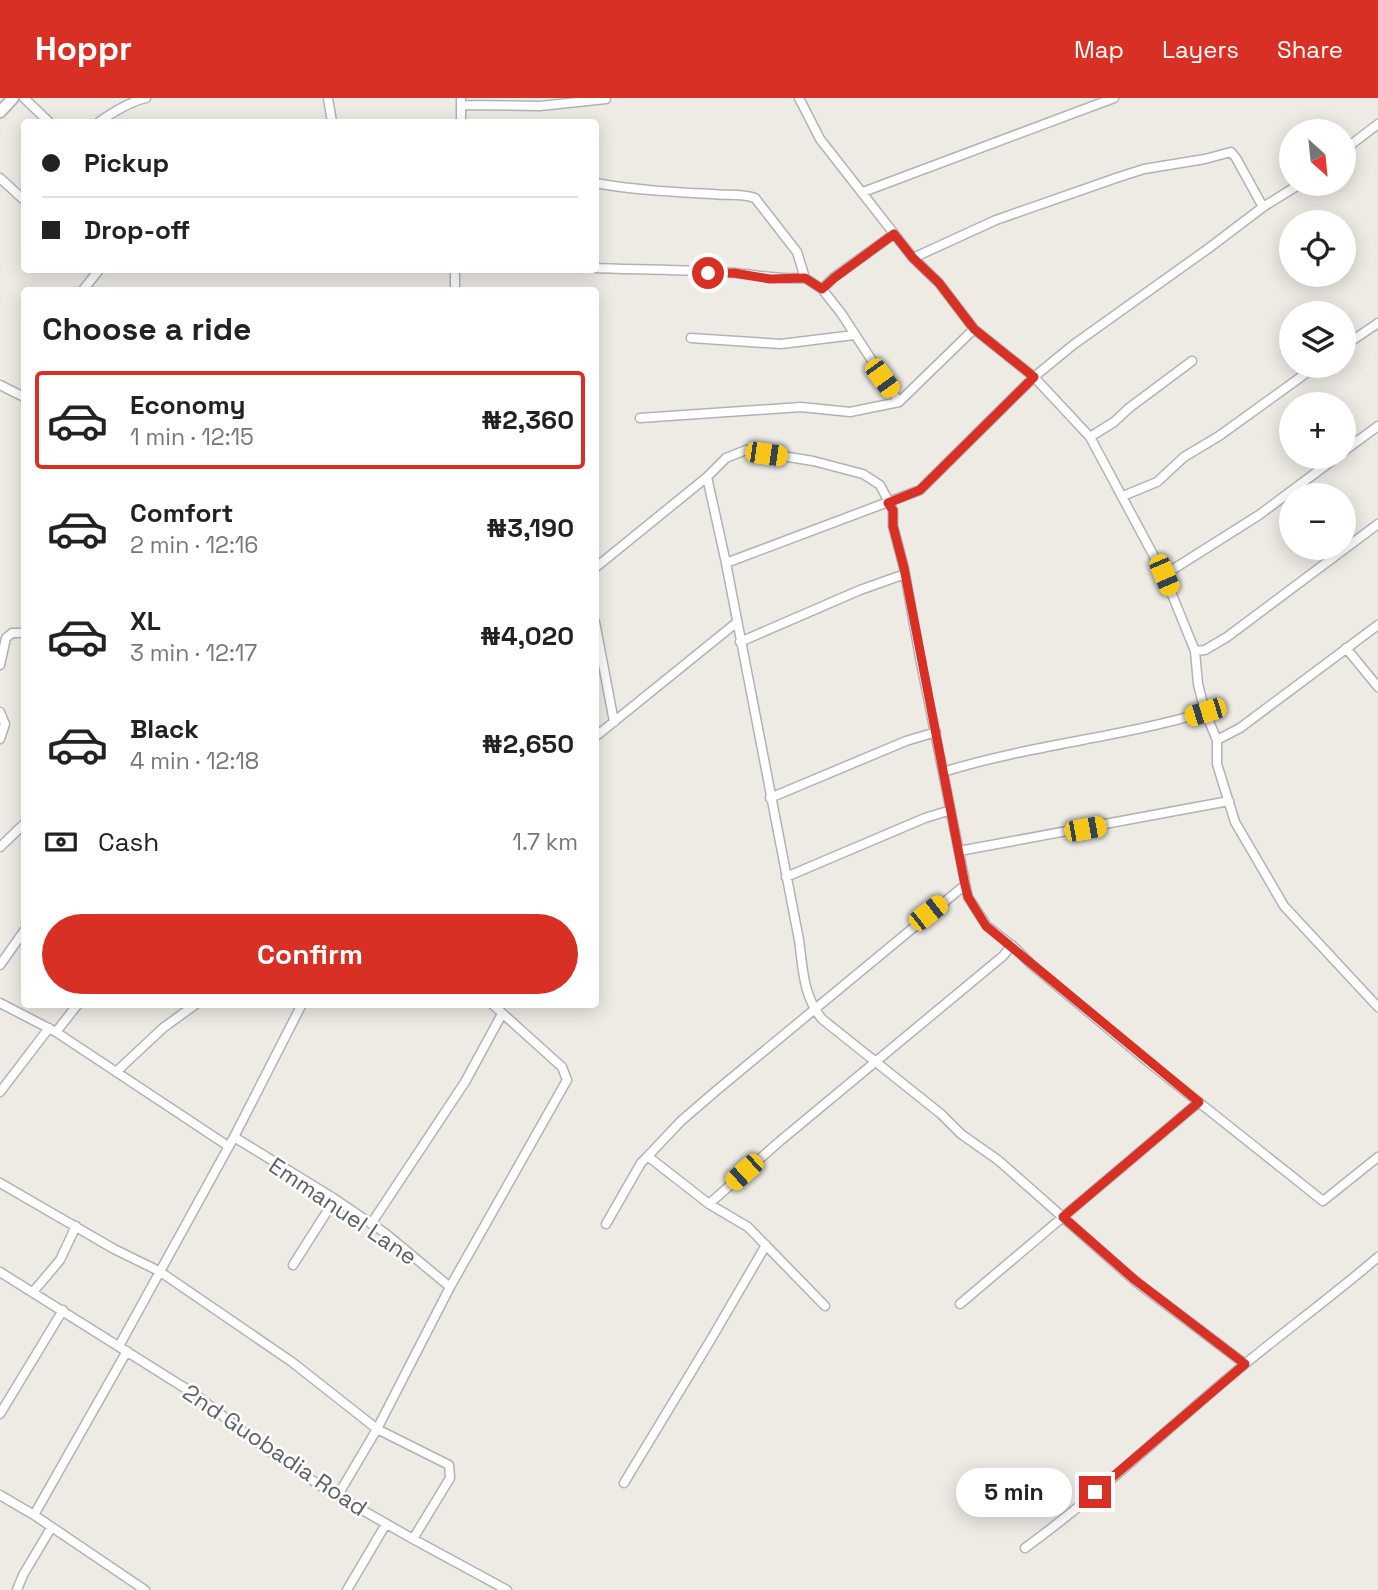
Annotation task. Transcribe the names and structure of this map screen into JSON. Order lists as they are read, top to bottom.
{
  "streets": {
    "street": ["Emmanuel Lane", "2nd Guobadia Road"]
  },
  "north": "bottom right",
  "page": {
    "header": "Hoppr",
    "nav": ["Map", "Layers", "Share"],
    "map_buttons": ["+", "−"],
    "banner": ["Pickup", "Drop-off"],
    "heading": "Choose a ride",
    "list": [
      {
        "name": "Economy",
        "note": "1 min · 12:15",
        "value": "₦2,360"
      },
      {
        "name": "Comfort",
        "note": "2 min · 12:16",
        "value": "₦3,190"
      },
      {
        "name": "XL",
        "note": "3 min · 12:17",
        "value": "₦4,020"
      },
      {
        "name": "Black",
        "note": "4 min · 12:18",
        "value": "₦2,650"
      }
    ],
    "pay": ["Cash", "1.7 km"],
    "buttons": "Confirm",
    "bubble": "5 min"
  }
}
